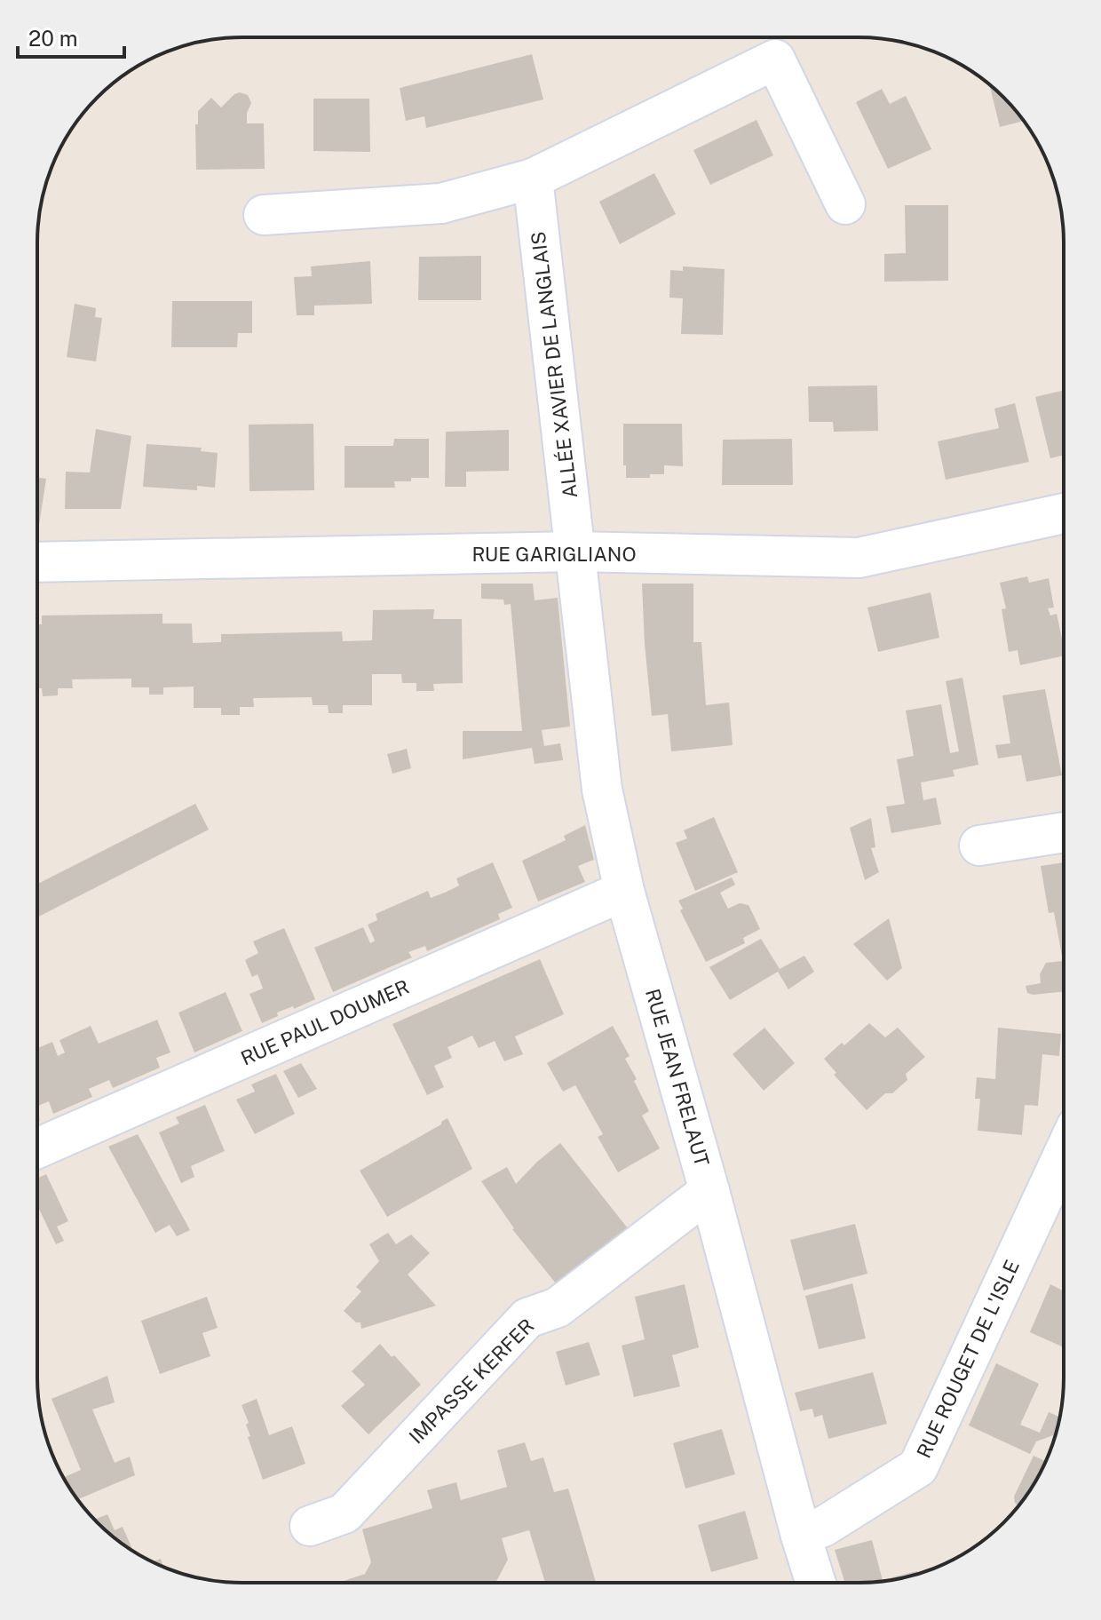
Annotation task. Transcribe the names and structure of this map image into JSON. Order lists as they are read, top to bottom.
{
  "streets": {
    "street": [
      "ALLÉE XAVIER DE LANGLAIS",
      "RUE GARIGLIANO",
      "RUE PAUL DOUMER",
      "RUE JEAN FRELAUT",
      "RUE ROUGET DE L'ISLE",
      "IMPASSE KERFER"
    ]
  },
  "crossings": [
    ["ALLÉE XAVIER DE LANGLAIS", "RUE GARIGLIANO"],
    ["ALLÉE XAVIER DE LANGLAIS", "RUE JEAN FRELAUT"],
    ["RUE GARIGLIANO", "RUE JEAN FRELAUT"],
    ["RUE PAUL DOUMER", "RUE JEAN FRELAUT"],
    ["RUE JEAN FRELAUT", "RUE ROUGET DE L'ISLE"],
    ["RUE JEAN FRELAUT", "IMPASSE KERFER"]
  ],
  "scale_bar": "20 m"
}
